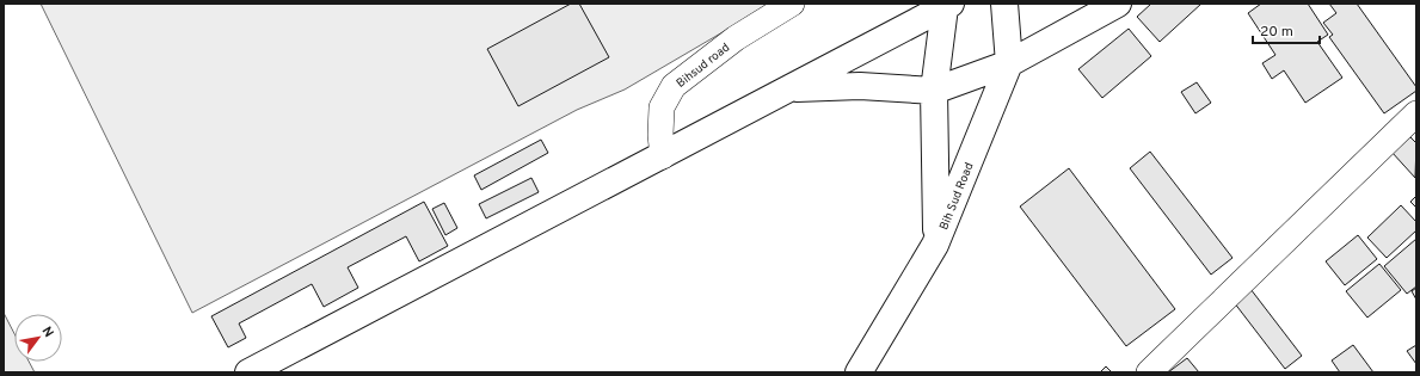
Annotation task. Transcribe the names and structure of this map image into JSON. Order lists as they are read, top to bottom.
{
  "streets": {
    "main road": ["Bih Sud Road"],
    "street": ["Bihsud road"]
  },
  "scale_bar": "20 m",
  "north": "top right"
}
